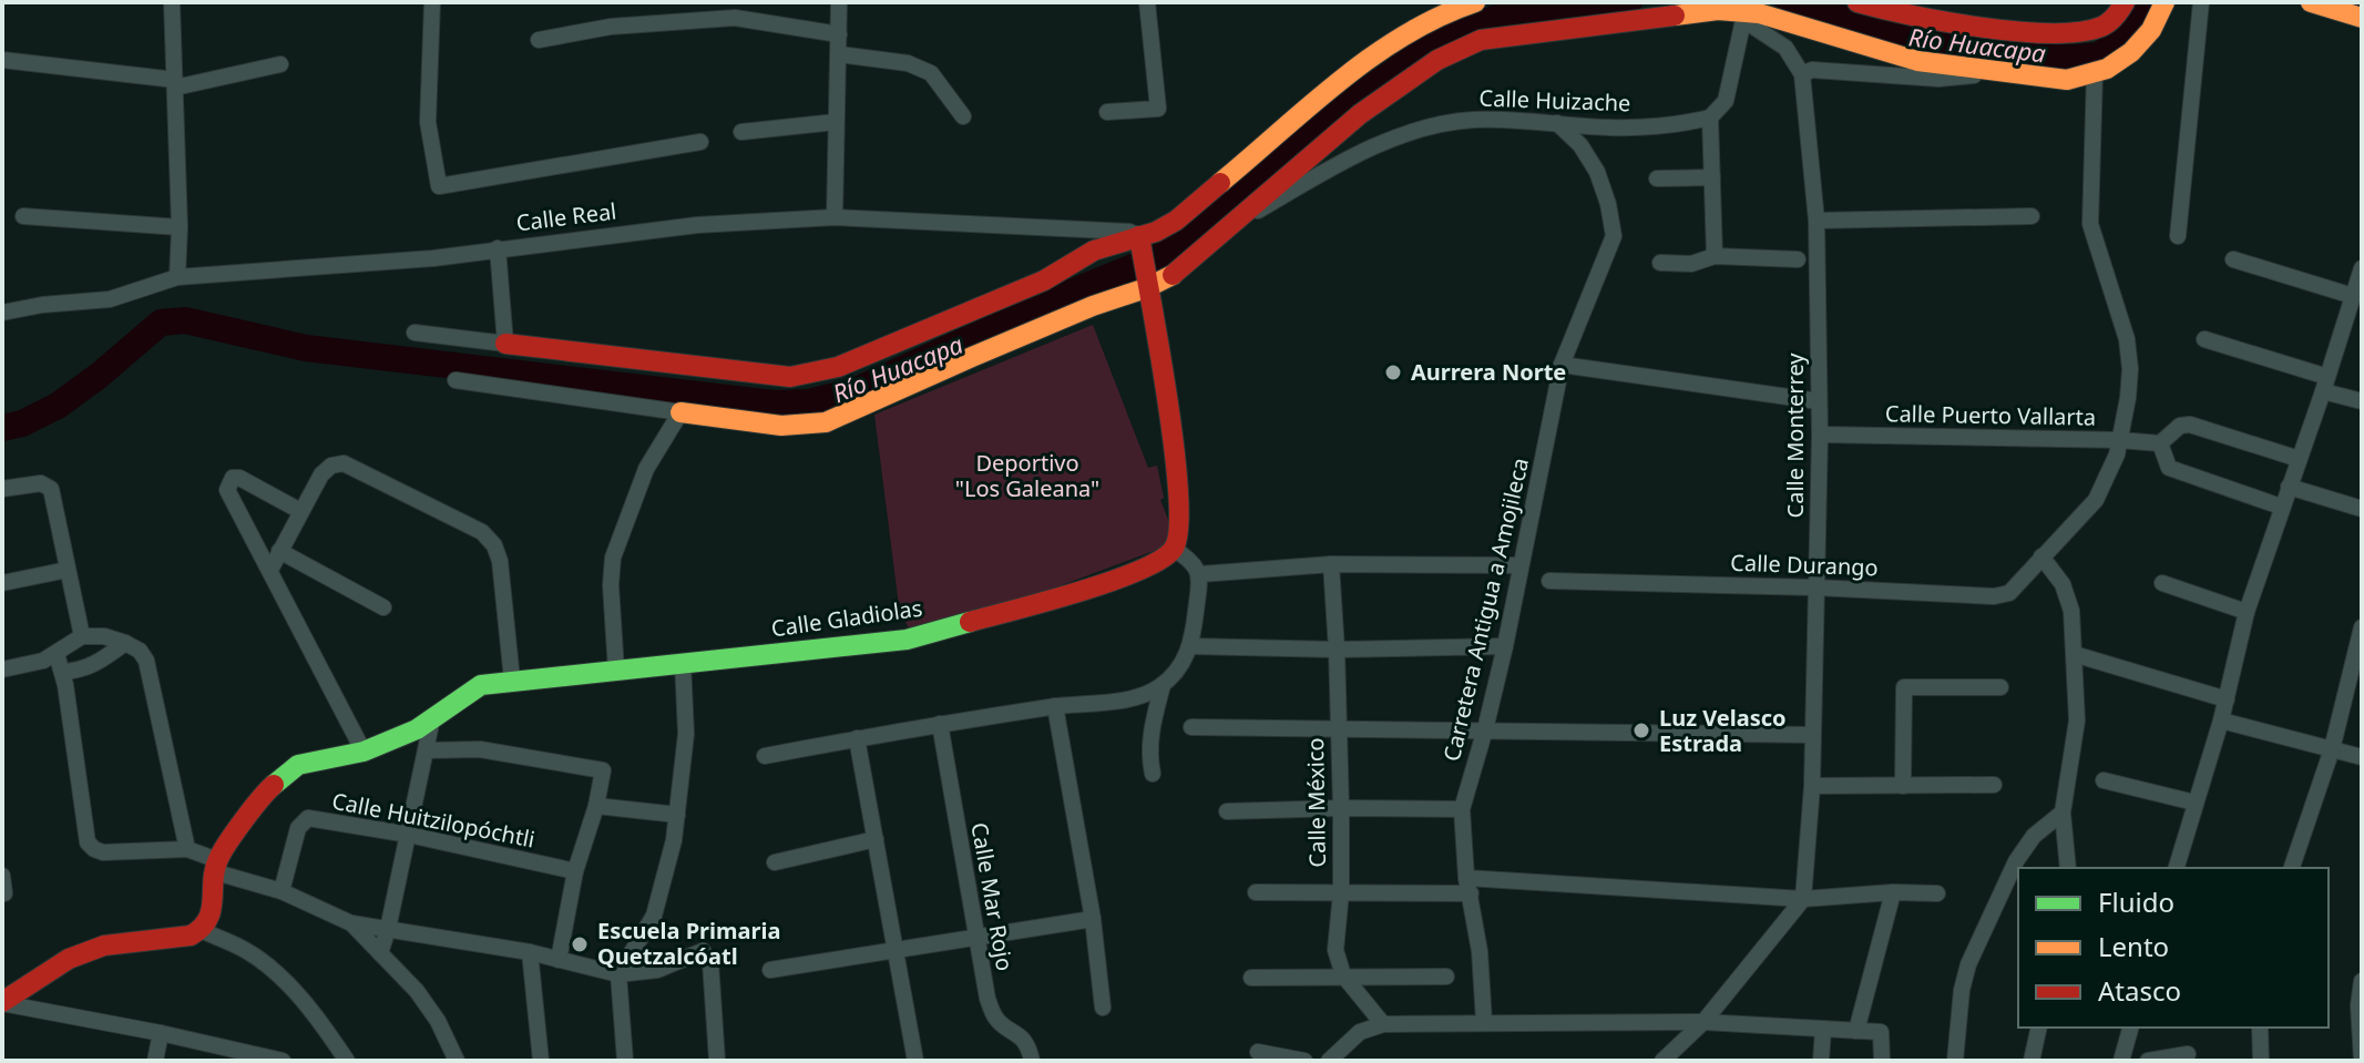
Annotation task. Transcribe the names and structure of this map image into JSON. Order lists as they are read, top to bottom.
{
  "streets": {
    "main road": ["Calle Gladiolas"],
    "street": [
      "Calle Huizache",
      "Calle Real",
      "Calle Puerto Vallarta",
      "Calle Monterrey",
      "Calle Durango",
      "Carretera Antigua a Amojileca",
      "Calle México",
      "Calle Huitzilopóchtli",
      "Calle Mar Rojo"
    ]
  },
  "crossings": [
    ["Calle Huizache", "Carretera Antigua a Amojileca"],
    ["Calle Puerto Vallarta", "Calle Monterrey"],
    ["Calle Puerto Vallarta", "Calle Durango"],
    ["Calle Monterrey", "Calle Durango"]
  ],
  "water": ["Río Huacapa"],
  "parks": ["Deportivo \"Los Galeana\""],
  "places": ["Aurrera Norte", "Luz Velasco Estrada", "Escuela Primaria Quetzalcóatl"],
  "legend": ["Fluido", "Lento", "Atasco"]
}
